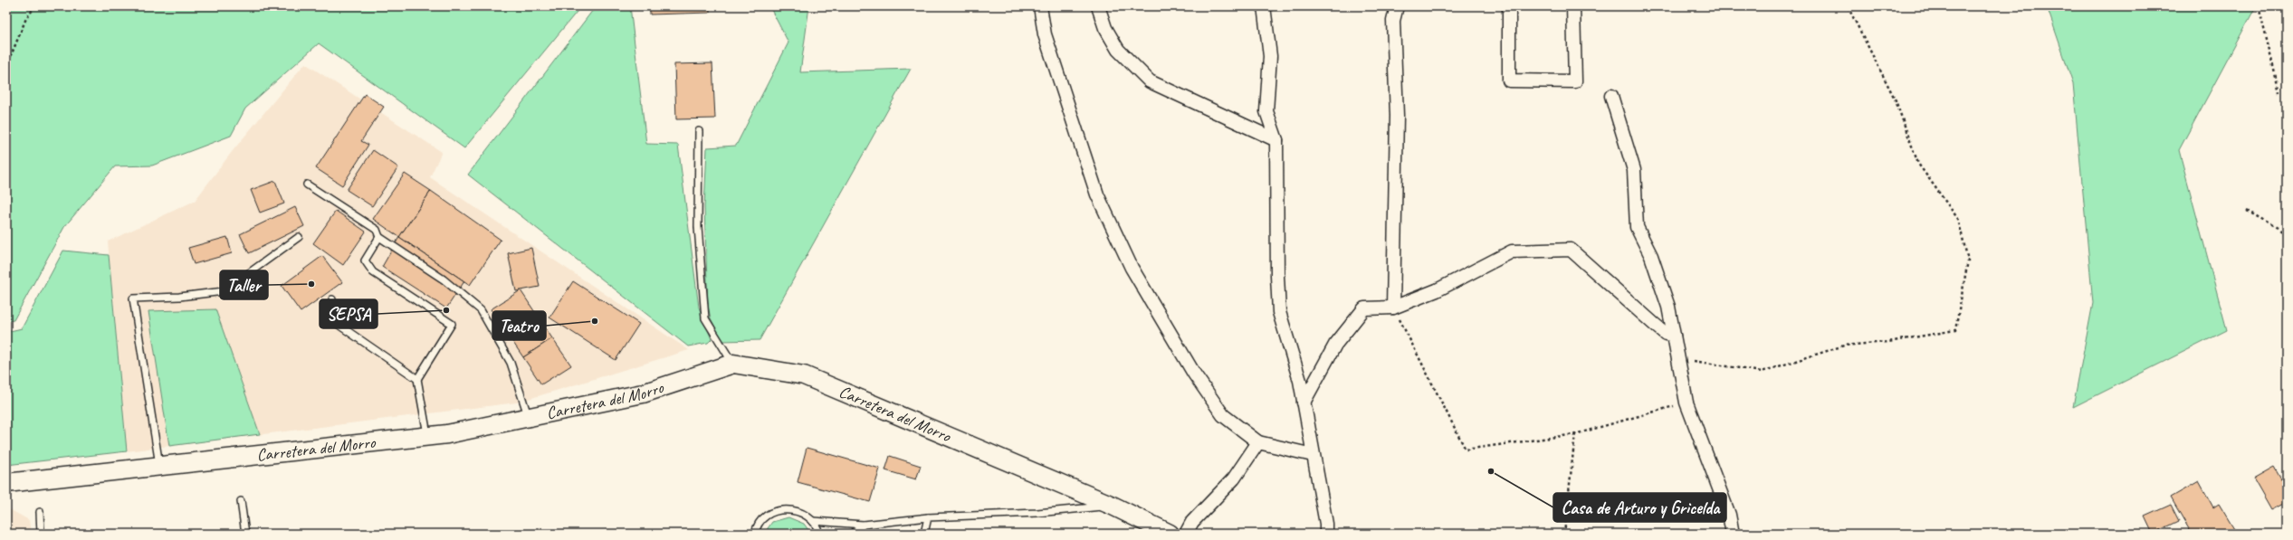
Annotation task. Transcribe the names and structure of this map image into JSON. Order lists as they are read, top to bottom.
{
  "streets": {
    "main road": ["Carretera del Morro"]
  },
  "places": [
    "Taller",
    "SEPSA",
    "Teatro",
    "Casa de Arturo y Gricelda"
  ]
}
